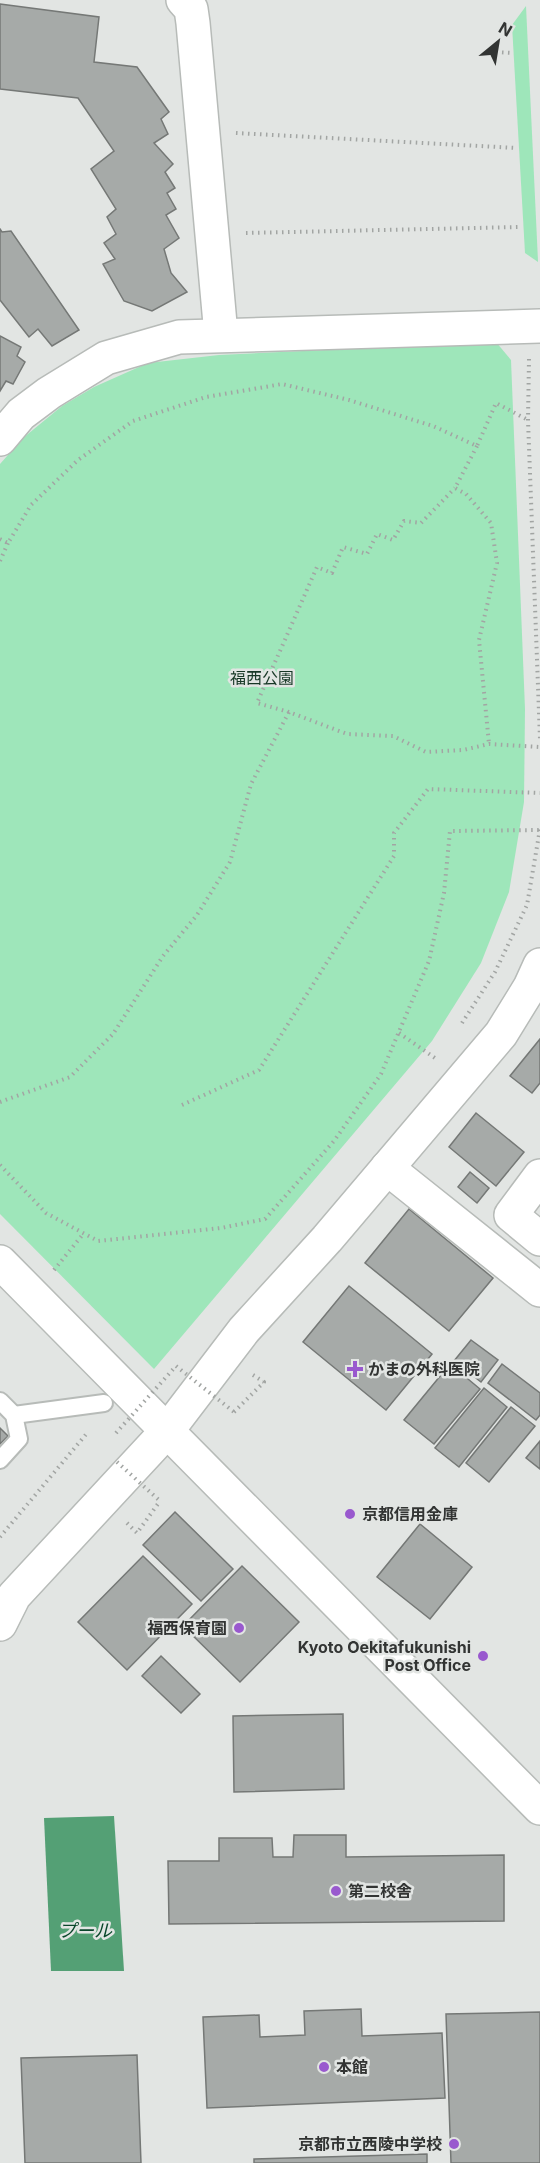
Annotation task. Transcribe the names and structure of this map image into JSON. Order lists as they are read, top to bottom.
{
  "water": ["プール"],
  "parks": ["福西公園"],
  "places": {
    "health": ["かまの外科医院"],
    "other": [
      "京都信用金庫",
      "福西保育園",
      "Kyoto Oekitafukunishi Post Office",
      "第二校舎",
      "本館",
      "京都市立西陵中学校"
    ]
  },
  "north": "top right"
}
